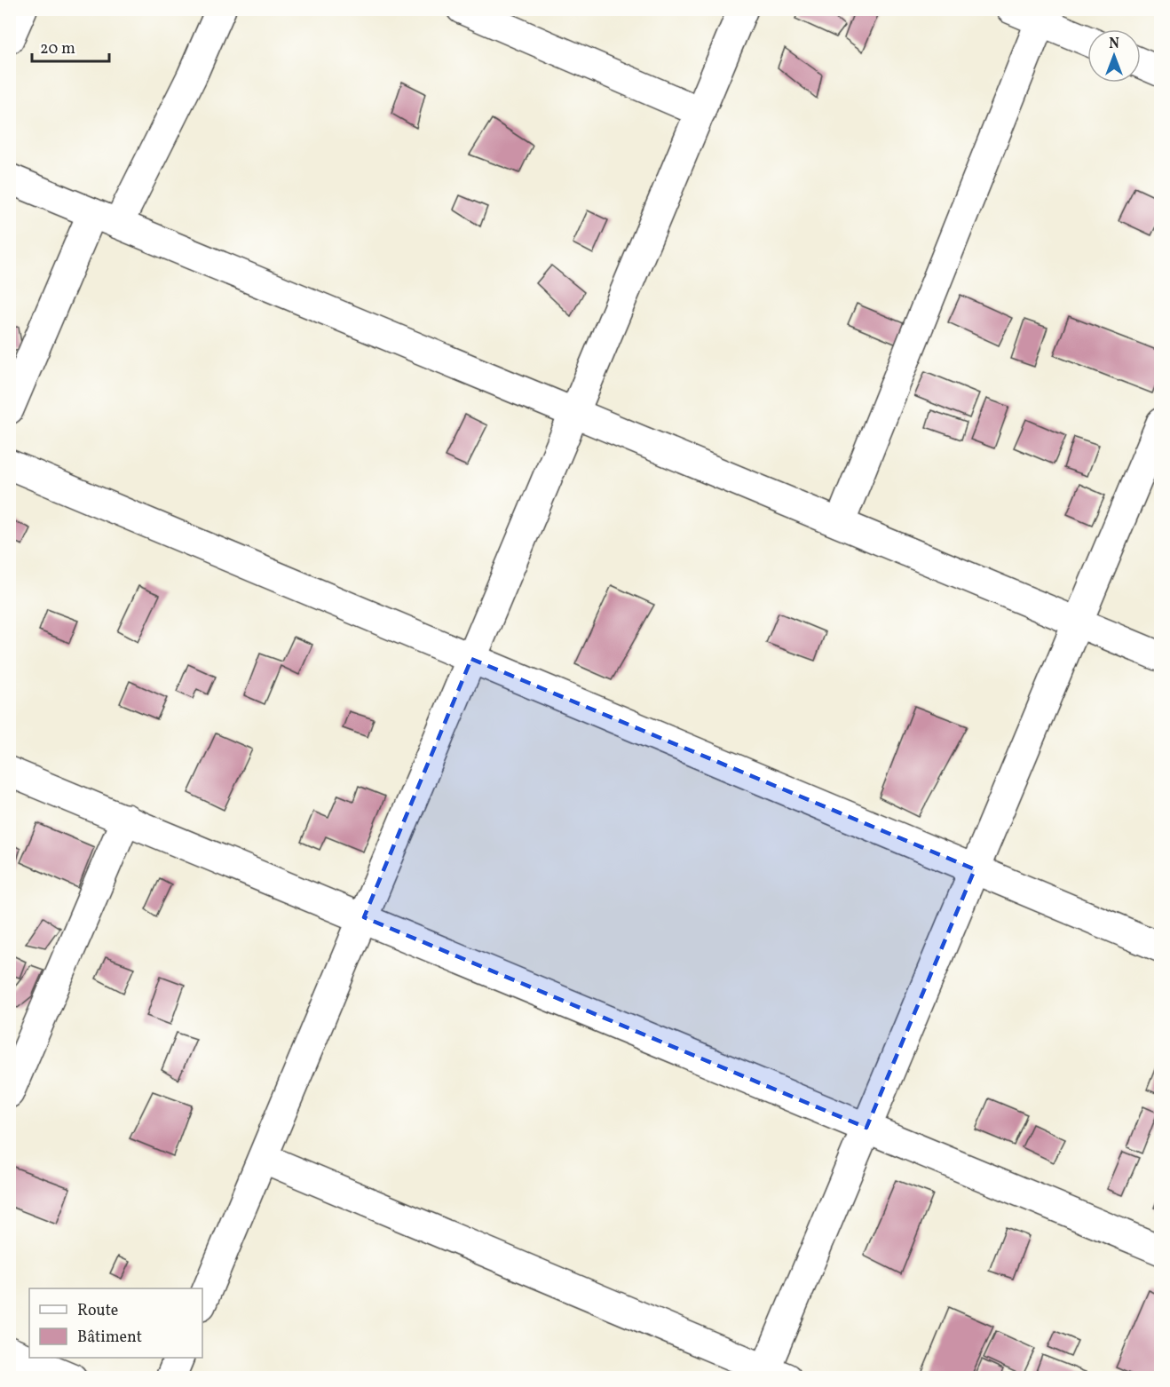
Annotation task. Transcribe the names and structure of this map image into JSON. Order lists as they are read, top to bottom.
{
  "legend": ["Route", "Bâtiment"],
  "scale_bar": "20 m",
  "north": "top"
}
